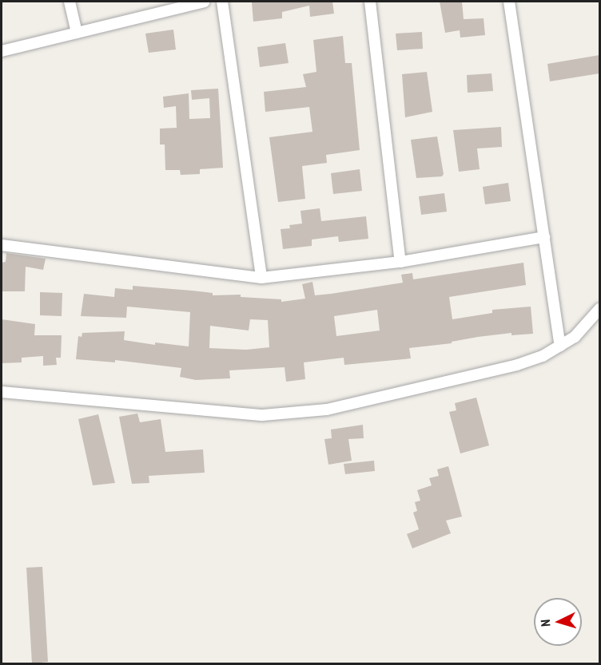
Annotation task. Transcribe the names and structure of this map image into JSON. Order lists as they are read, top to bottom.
{
  "north": "left"
}
